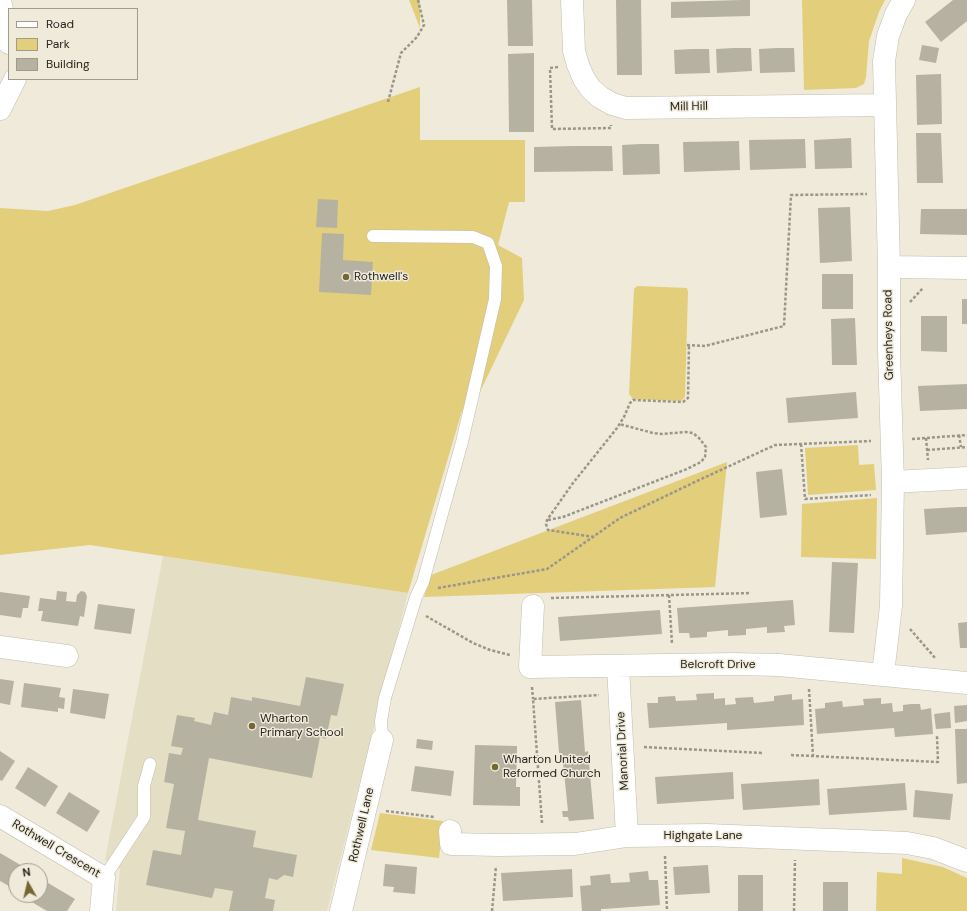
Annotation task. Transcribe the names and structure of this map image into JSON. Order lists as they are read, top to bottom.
{
  "streets": {
    "street": [
      "Mill Hill",
      "Greenheys Road",
      "Belcroft Drive",
      "Manorial Drive",
      "Rothwell Lane",
      "Highgate Lane",
      "Rothwell Crescent"
    ]
  },
  "crossings": [
    ["Mill Hill", "Greenheys Road"],
    ["Greenheys Road", "Belcroft Drive"],
    ["Belcroft Drive", "Manorial Drive"],
    ["Manorial Drive", "Highgate Lane"]
  ],
  "places": ["Rothwell's", "Wharton Primary School", "Wharton United Reformed Church"],
  "legend": ["Road", "Park", "Building"],
  "north": "top"
}
